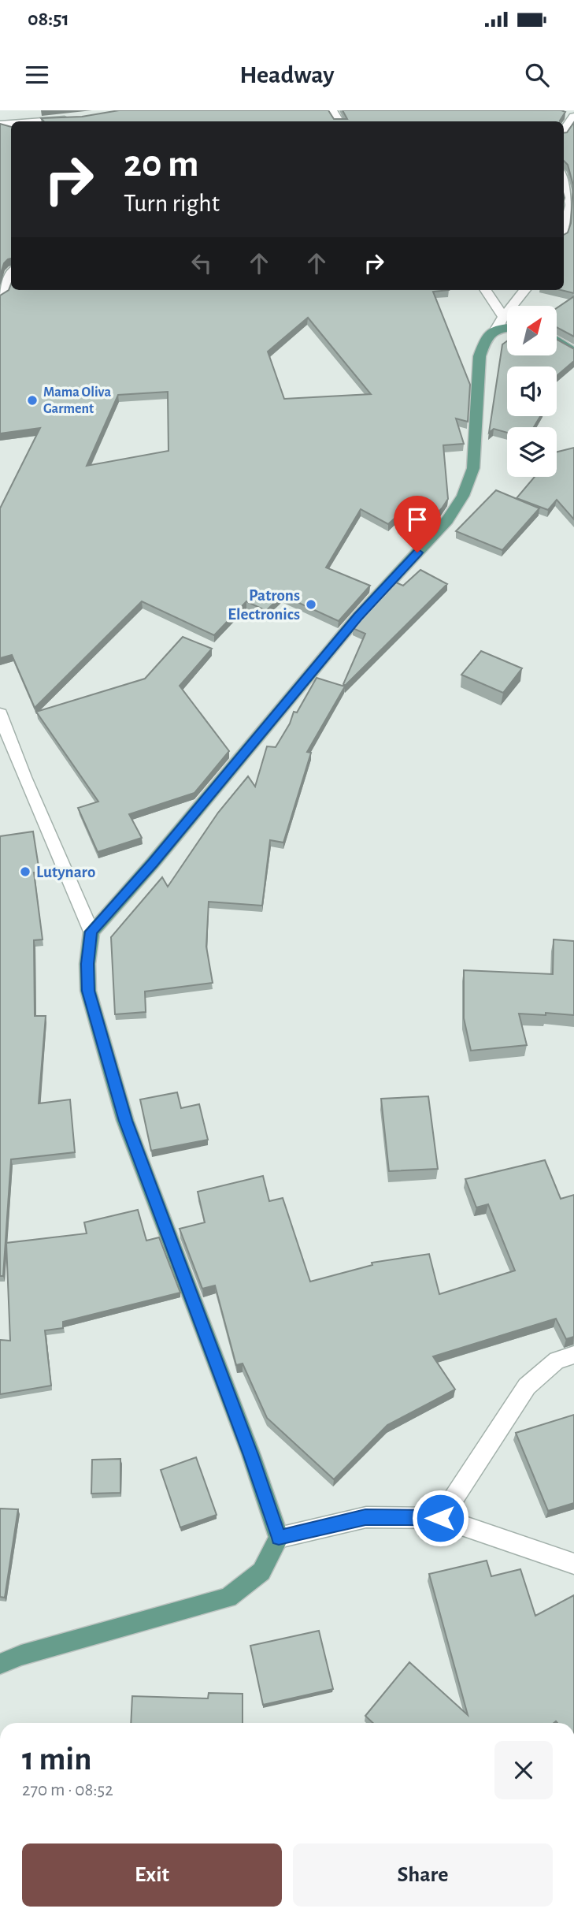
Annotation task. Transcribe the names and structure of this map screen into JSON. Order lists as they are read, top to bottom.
{
  "places": ["Mama Oliva Garment", "Patrons Electronics", "Lutynaro"],
  "north": "top right",
  "page": {
    "status": "08:51",
    "header": "Headway",
    "turn": ["20 m", "Turn right"],
    "heading": ["1 min", "270 m · 08:52"],
    "buttons": ["Exit", "Share"]
  }
}
